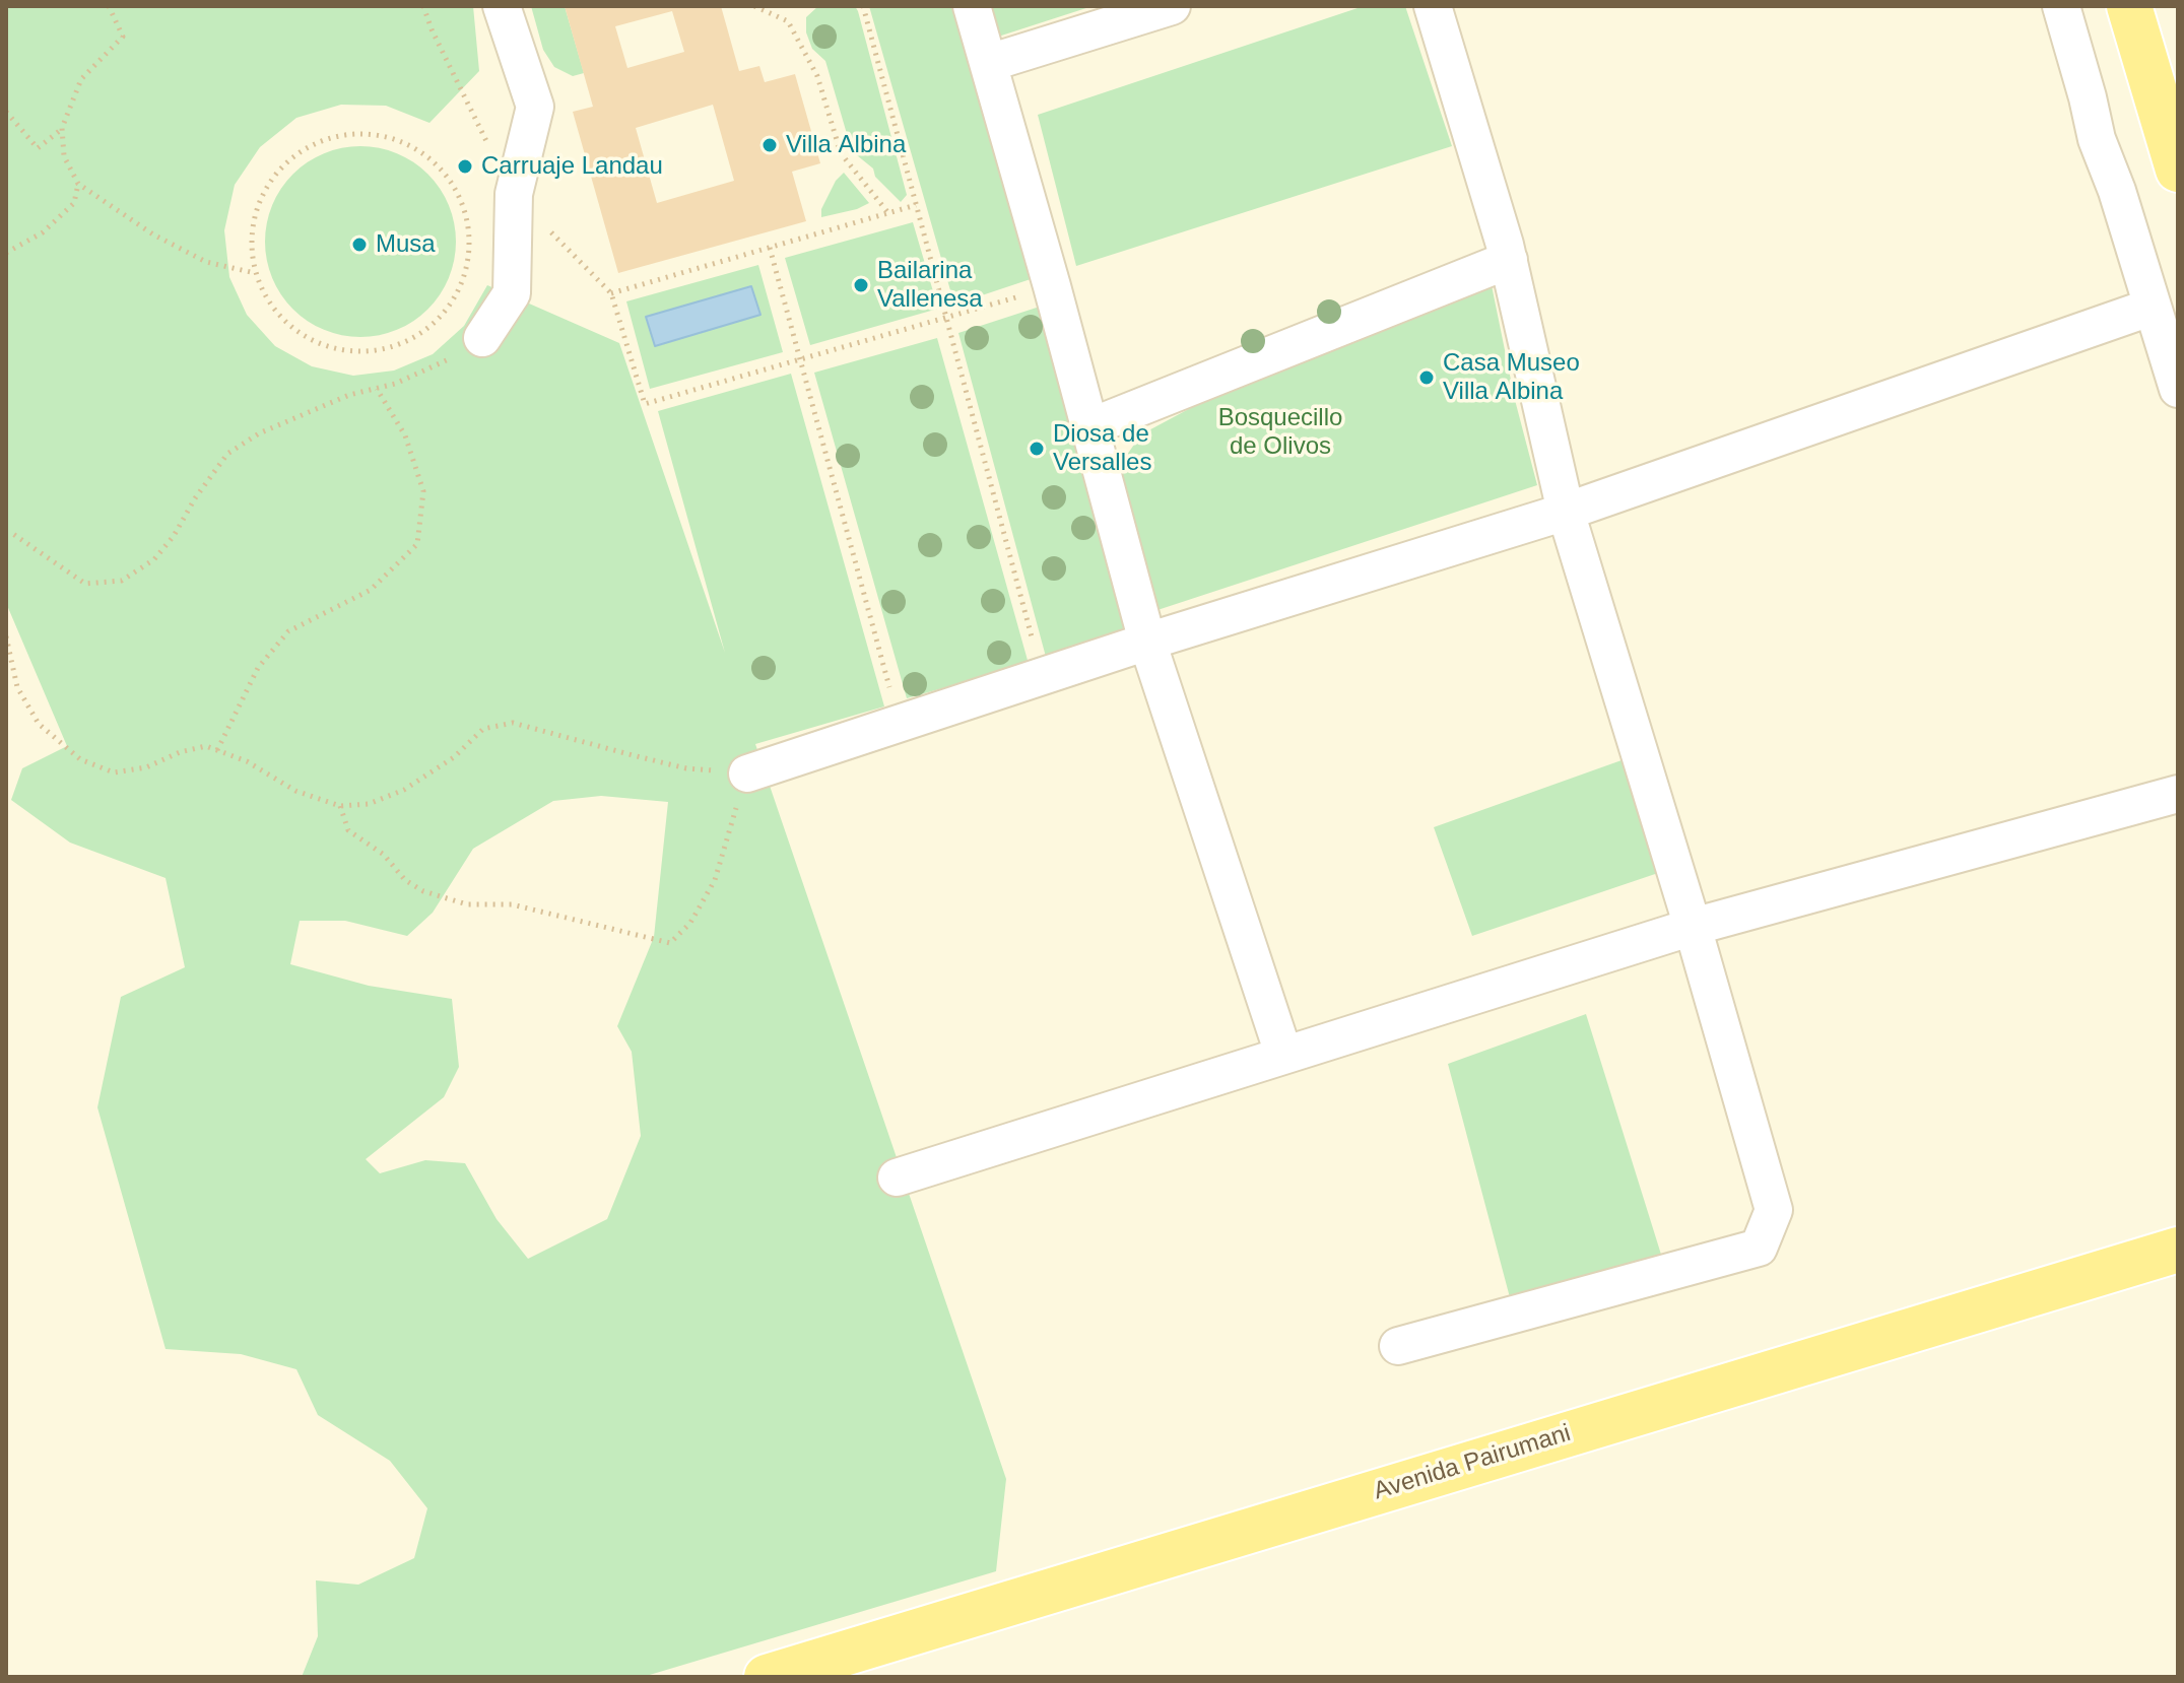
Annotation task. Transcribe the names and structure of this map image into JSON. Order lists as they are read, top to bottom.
{
  "streets": {
    "main road": ["Avenida Pairumani"]
  },
  "parks": ["Bosquecillo de Olivos"],
  "places": [
    "Villa Albina",
    "Carruaje Landau",
    "Musa",
    "Bailarina Vallenesa",
    "Casa Museo Villa Albina",
    "Diosa de Versalles"
  ]
}
